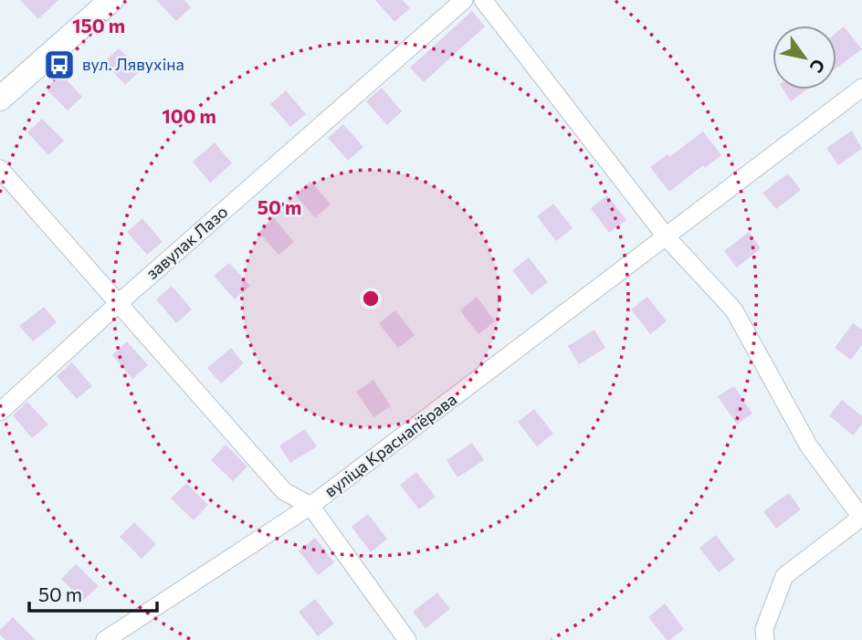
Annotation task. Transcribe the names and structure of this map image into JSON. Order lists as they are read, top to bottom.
{
  "streets": {
    "street": ["завулак Лазо", "вуліца Краснапёрава"]
  },
  "places": {
    "bus stop": ["вул. Лявухіна"]
  },
  "scale_bar": "50 m",
  "north": "bottom right",
  "rings": ["150 m", "100 m", "50 m"]
}
